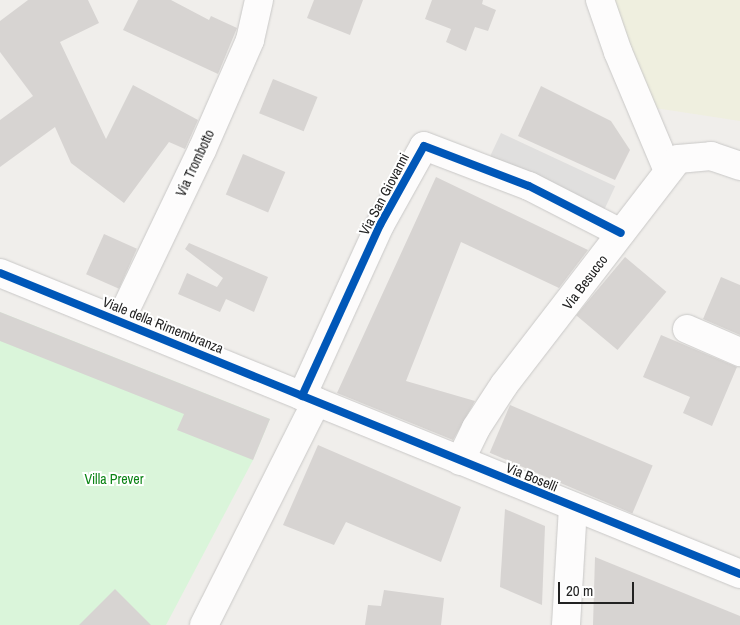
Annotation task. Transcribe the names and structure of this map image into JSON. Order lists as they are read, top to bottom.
{
  "streets": {
    "street": [
      "Via Trombotto",
      "Via San Giovanni",
      "Via Besucco",
      "Viale della Rimembranza",
      "Via Boselli"
    ]
  },
  "crossings": [
    ["Via Trombotto", "Viale della Rimembranza"],
    ["Via San Giovanni", "Via Besucco"],
    ["Via San Giovanni", "Viale della Rimembranza"],
    ["Via San Giovanni", "Via Boselli"],
    ["Via Besucco", "Via Boselli"],
    ["Viale della Rimembranza", "Via Boselli"]
  ],
  "parks": ["Villa Prever"],
  "scale_bar": "20 m"
}
